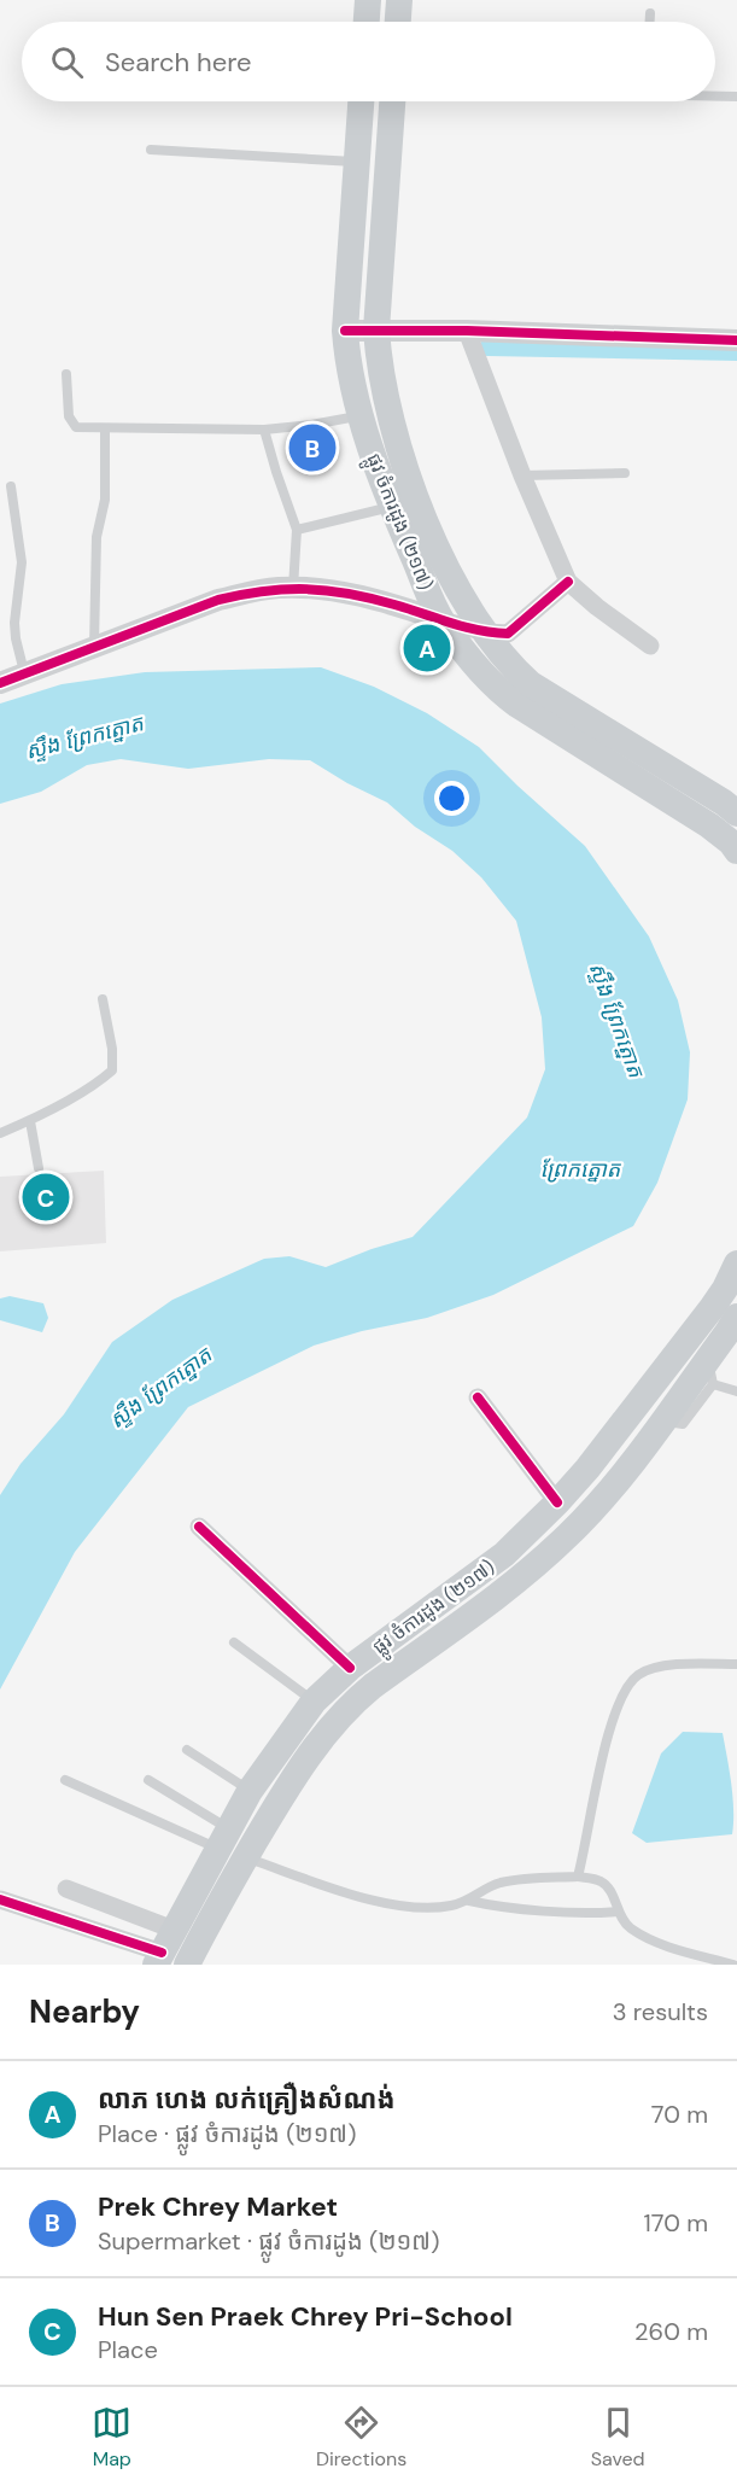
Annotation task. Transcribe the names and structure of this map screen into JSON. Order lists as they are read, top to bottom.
{
  "streets": {
    "main road": ["ផ្លូវ ចំការដូង (២១៧)"]
  },
  "water": ["ស្ទឹង ព្រែកត្នោត", "ព្រែកត្នោត"],
  "page": {
    "search": "Search here",
    "pins": ["B", "A", "C"],
    "heading": ["Nearby", "3 results"],
    "list": [
      {
        "mark": "A",
        "name": "លាភ ហេង លក់គ្រឿងសំណង់",
        "note": "Place · ផ្លូវ ចំការដូង (២១៧)",
        "value": "70 m"
      },
      {
        "mark": "B",
        "name": "Prek Chrey Market",
        "note": "Supermarket · ផ្លូវ ចំការដូង (២១៧)",
        "value": "170 m"
      },
      {
        "mark": "C",
        "name": "Hun Sen Praek Chrey Pri-School",
        "note": "Place",
        "value": "260 m"
      }
    ],
    "nav": ["Map", "Directions", "Saved"]
  }
}
